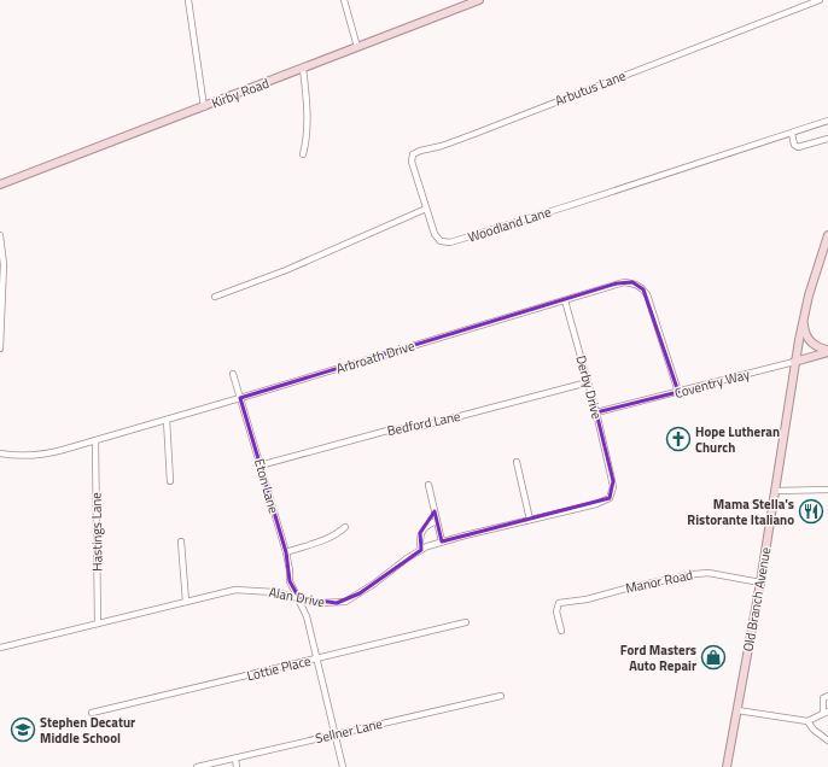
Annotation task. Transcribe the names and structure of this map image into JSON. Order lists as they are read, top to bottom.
{
  "streets": {
    "main road": ["Kirby Road", "Coventry Way", "Old Branch Avenue"],
    "street": [
      "Arbutus Lane",
      "Woodland Lane",
      "Arbroath Drive",
      "Derby Drive",
      "Bedford Lane",
      "Eton Lane",
      "Hastings Lane",
      "Manor Road",
      "Alan Drive",
      "Lottie Place",
      "Sellner Lane"
    ]
  },
  "crossings": [
    ["Arbutus Lane", "Woodland Lane"],
    ["Arbroath Drive", "Coventry Way"],
    ["Arbroath Drive", "Derby Drive"],
    ["Arbroath Drive", "Eton Lane"],
    ["Arbroath Drive", "Hastings Lane"],
    ["Coventry Way", "Derby Drive"],
    ["Coventry Way", "Old Branch Avenue"],
    ["Derby Drive", "Bedford Lane"],
    ["Derby Drive", "Alan Drive"],
    ["Bedford Lane", "Eton Lane"],
    ["Eton Lane", "Alan Drive"],
    ["Eton Lane", "Lottie Place"],
    ["Eton Lane", "Sellner Lane"],
    ["Hastings Lane", "Alan Drive"],
    ["Manor Road", "Old Branch Avenue"]
  ],
  "places": {
    "church": ["Hope Lutheran Church"],
    "restaurant": ["Mama Stella's Ristorante Italiano"],
    "shop": ["Ford Masters Auto Repair"],
    "school or university": ["Stephen Decatur Middle School"]
  }
}
